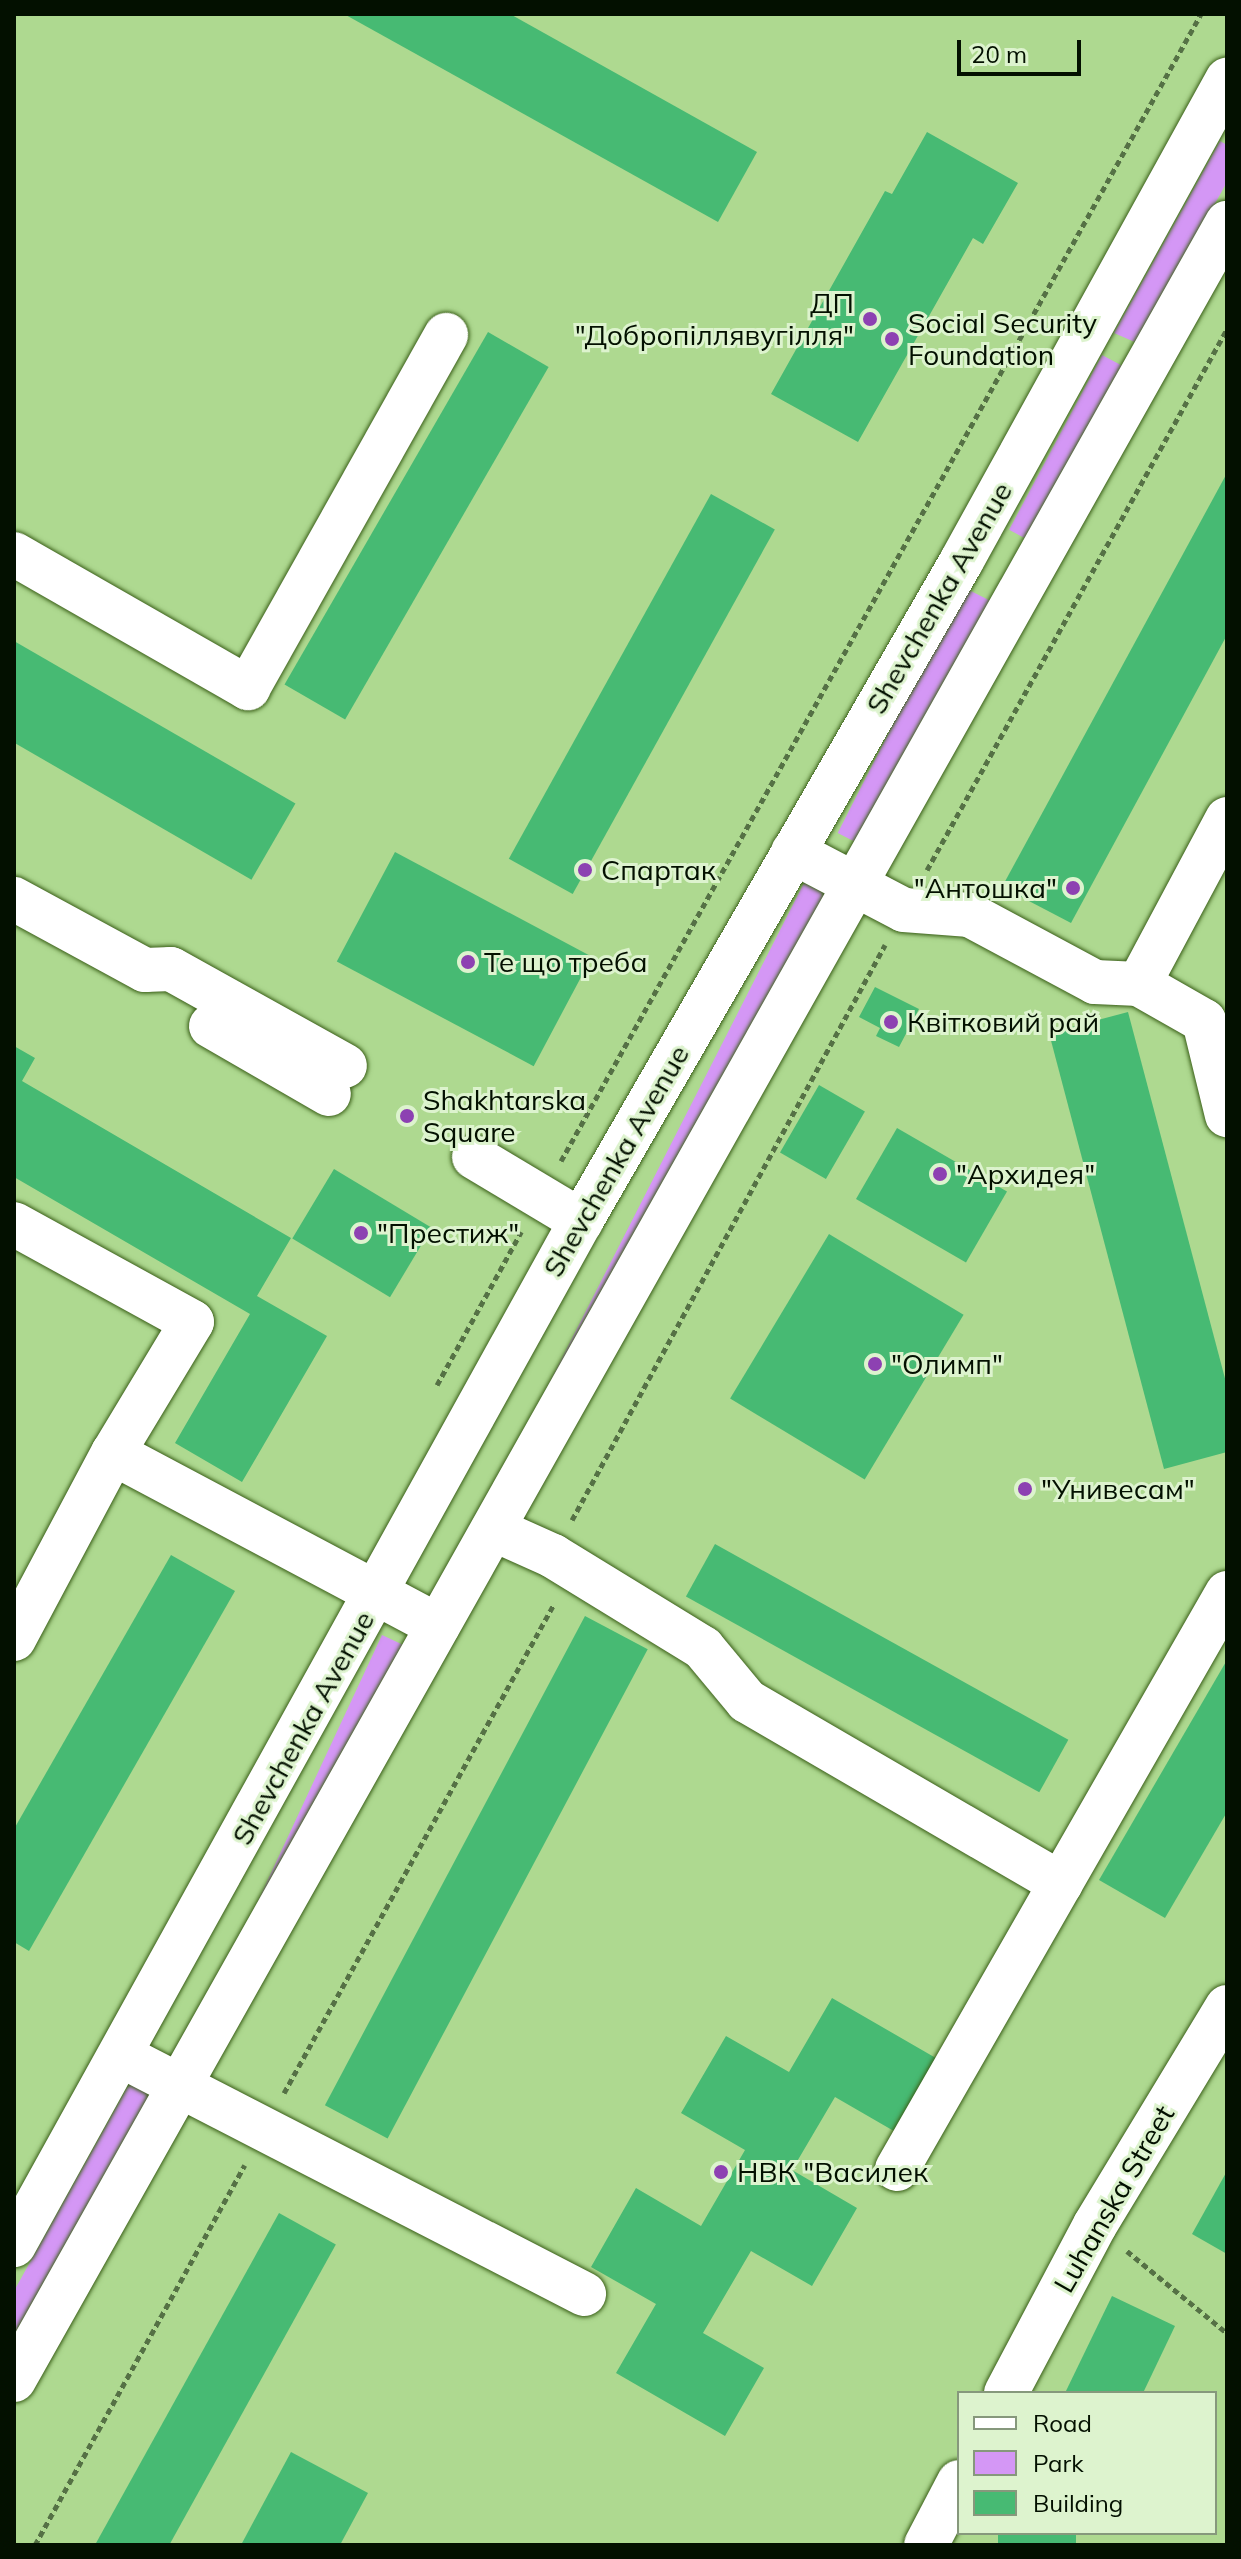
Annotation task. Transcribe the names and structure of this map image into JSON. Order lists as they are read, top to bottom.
{
  "streets": {
    "street": ["Shevchenka Avenue", "Luhanska Street"]
  },
  "places": [
    "ДП \"Добропіллявугілля\"",
    "Social Security Foundation",
    "Спартак",
    "\"Антошка\"",
    "Те що треба",
    "Квітковий рай",
    "Shakhtarska Square",
    "\"Архидея\"",
    "\"Престиж\"",
    "\"Олимп\"",
    "\"Унивесам\"",
    "НВК \"Василек"
  ],
  "legend": ["Road", "Park", "Building"],
  "scale_bar": "20 m"
}
